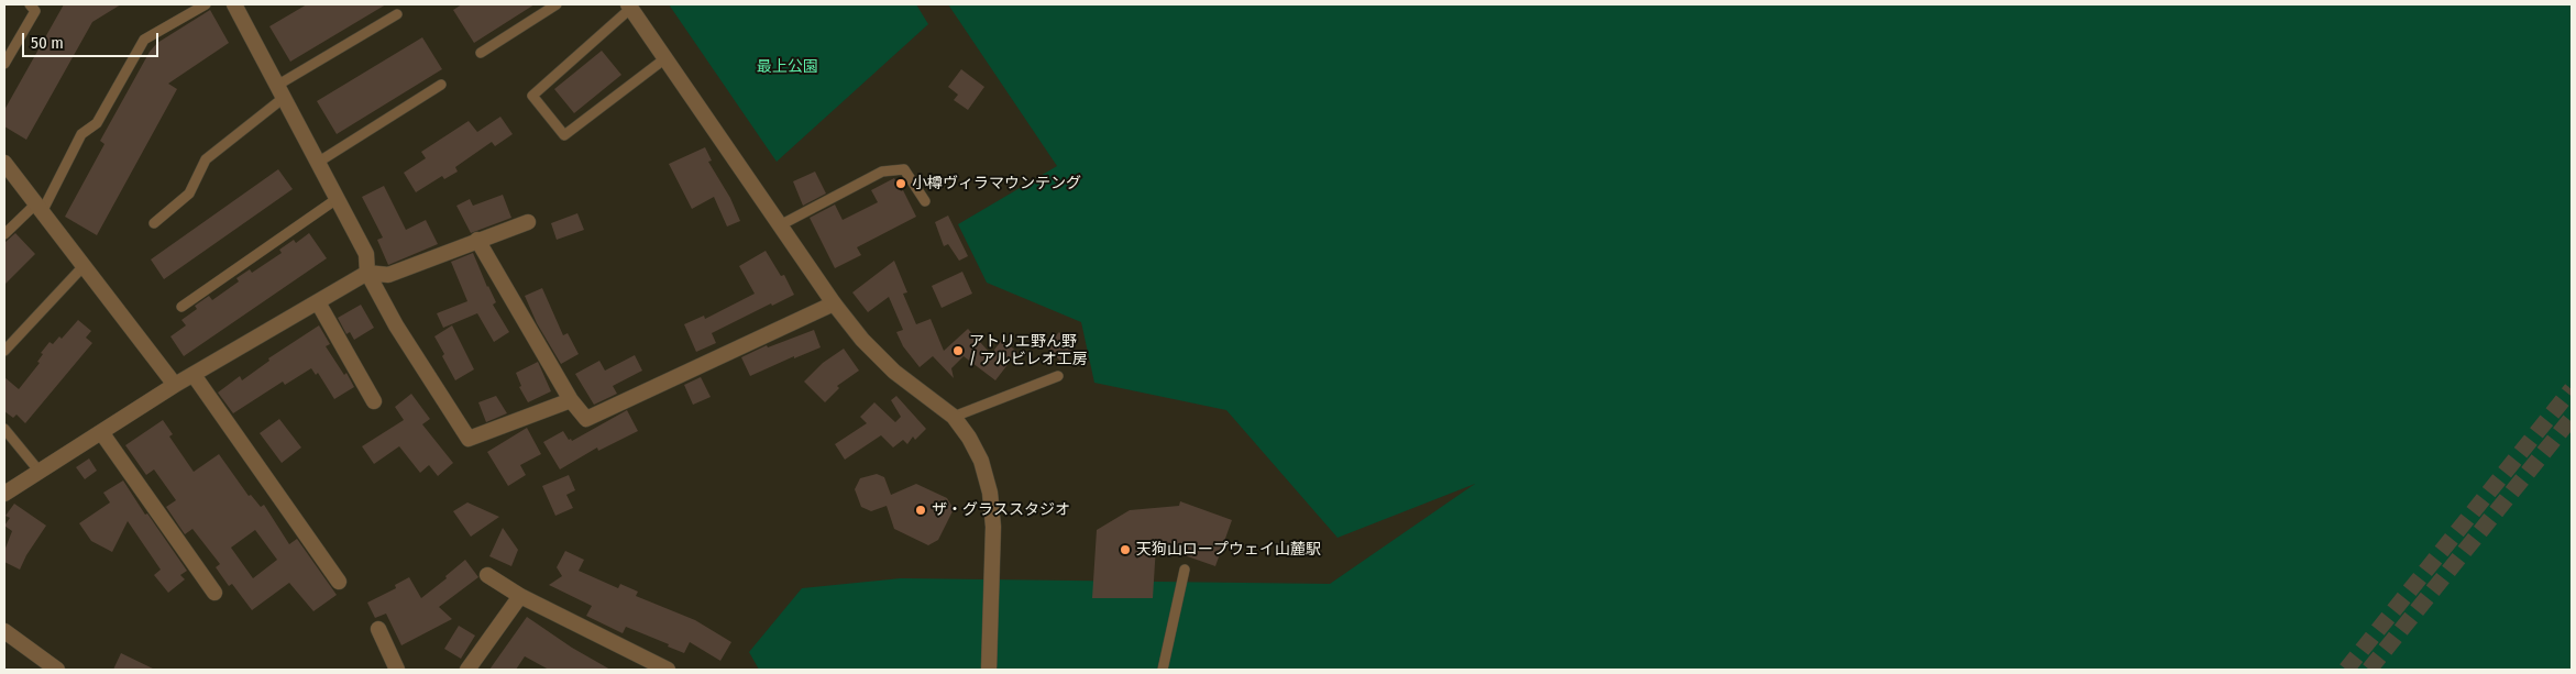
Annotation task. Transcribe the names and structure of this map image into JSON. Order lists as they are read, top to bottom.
{
  "parks": ["最上公園"],
  "places": [
    "小樽ヴィラマウンテング",
    "アトリエ野ん野 / アルビレオ工房",
    "ザ・グラススタジオ",
    "天狗山ロープウェイ山麓駅"
  ],
  "scale_bar": "50 m"
}
